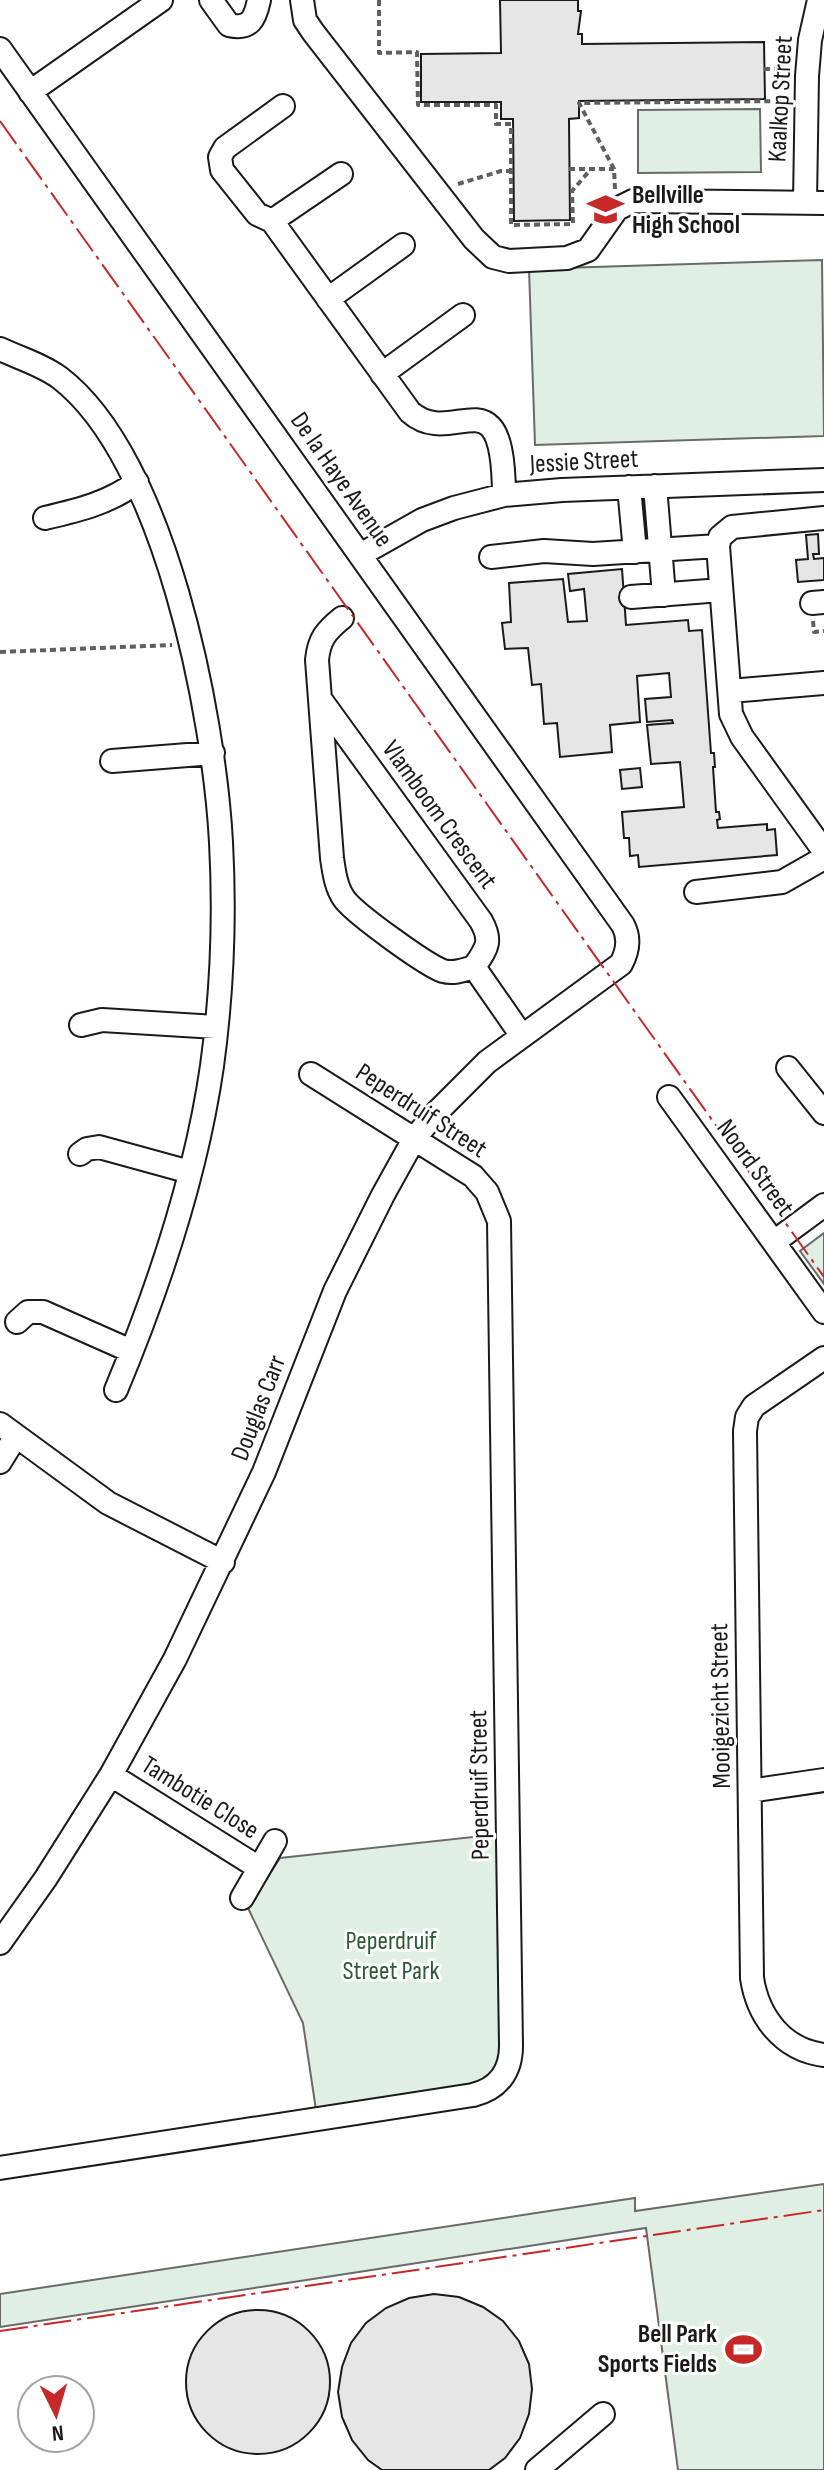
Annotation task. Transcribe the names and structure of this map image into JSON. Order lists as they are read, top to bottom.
{
  "streets": {
    "street": [
      "Kaalkop Street",
      "Jessie Street",
      "De la Haye Avenue",
      "Vlamboom Crescent",
      "Peperdruif Street",
      "Noord Street",
      "Douglas Carr",
      "Mooigezicht Street",
      "Tambotie Close"
    ]
  },
  "crossings": [
    ["Jessie Street", "De la Haye Avenue"],
    ["De la Haye Avenue", "Douglas Carr"],
    ["Peperdruif Street", "Douglas Carr"],
    ["Douglas Carr", "Tambotie Close"]
  ],
  "parks": ["Peperdruif Street Park"],
  "places": {
    "school or university": ["Bellville High School"],
    "sports": ["Bell Park Sports Fields"]
  },
  "north": "bottom"
}
